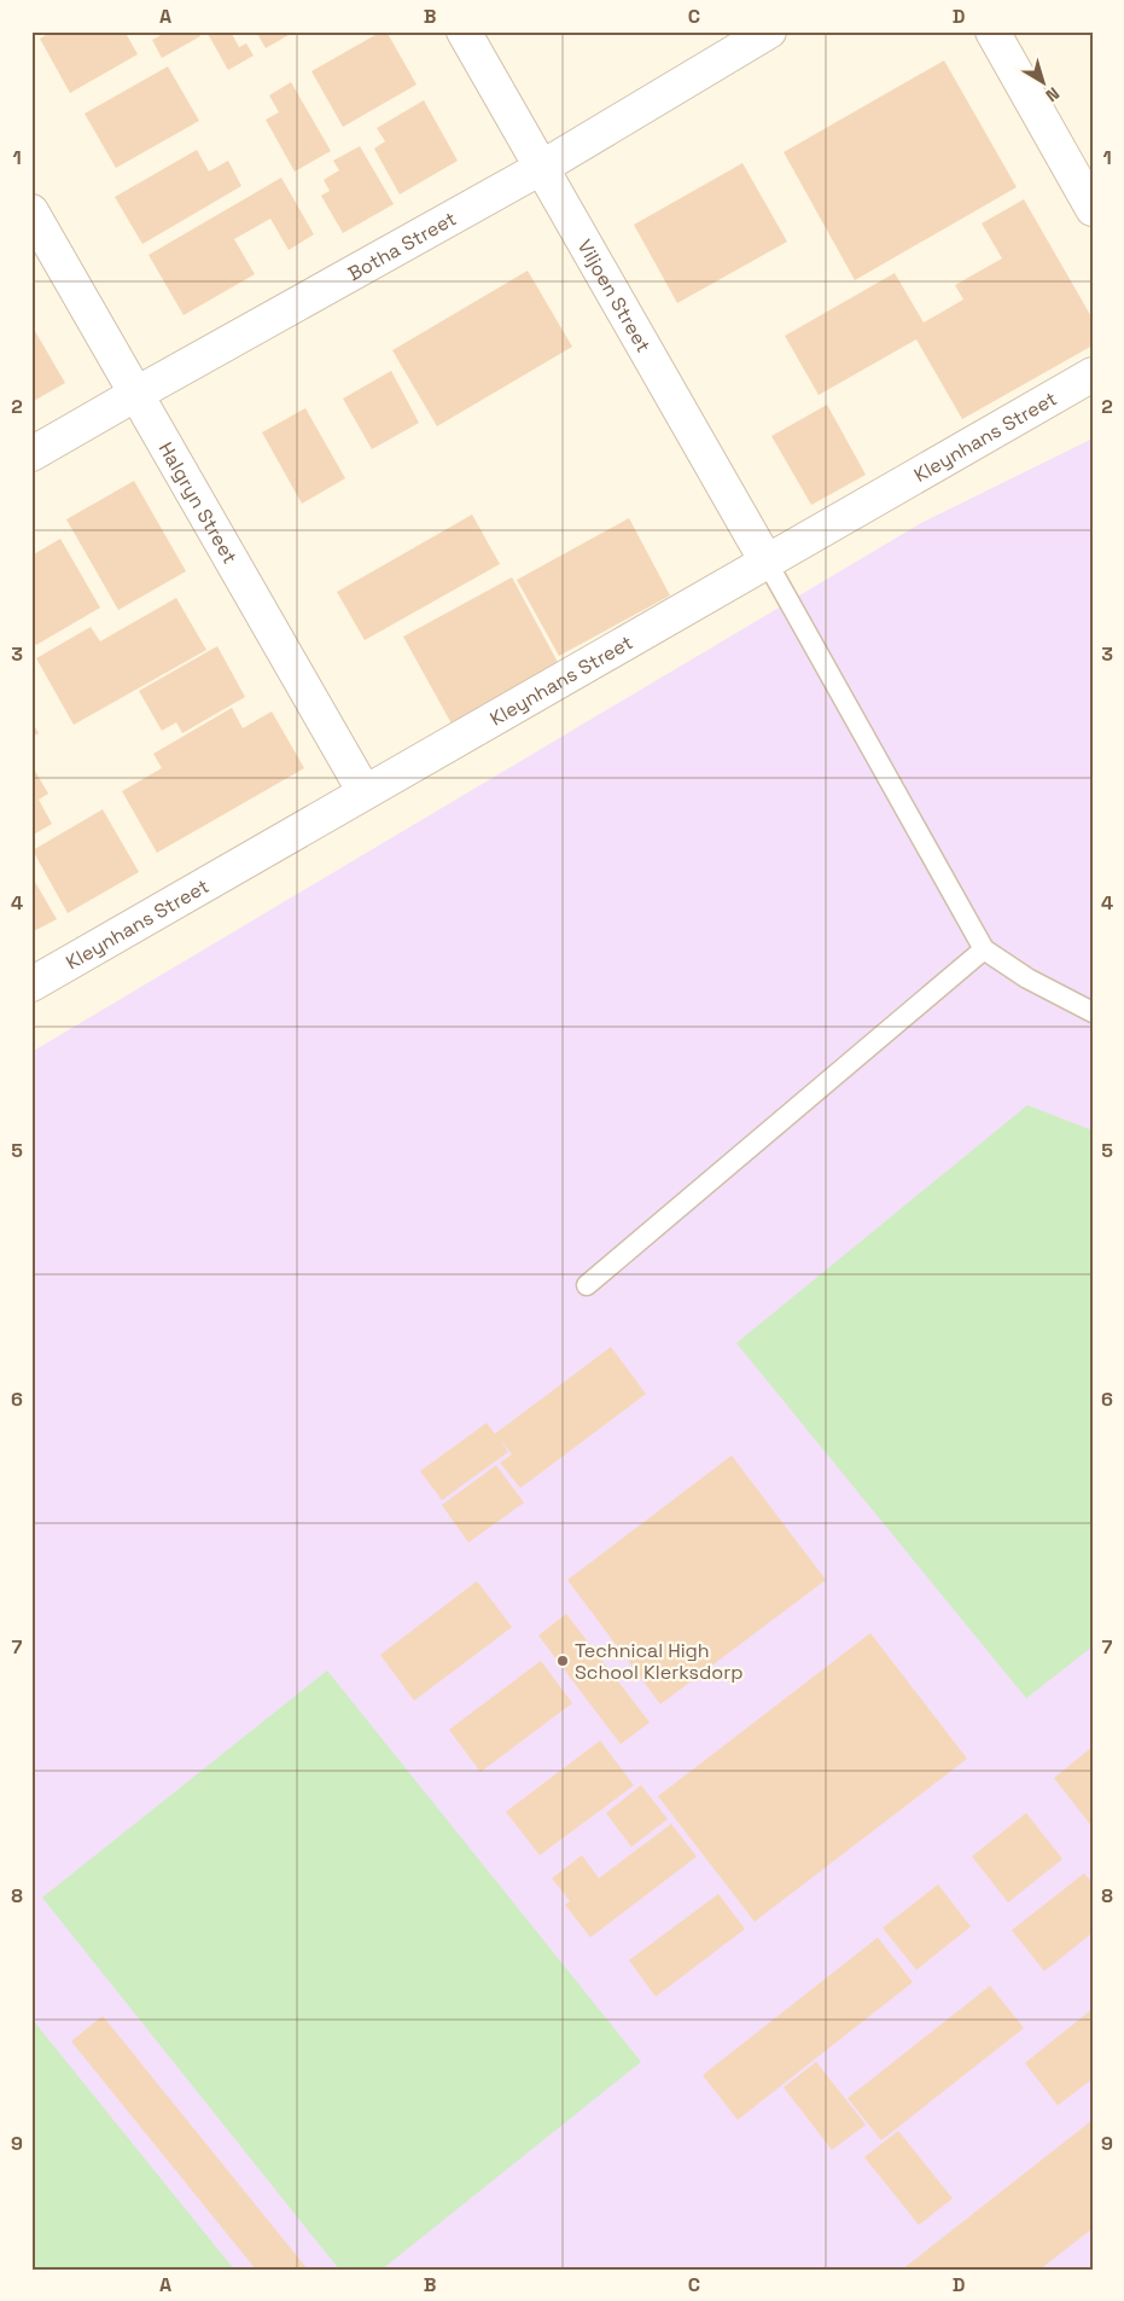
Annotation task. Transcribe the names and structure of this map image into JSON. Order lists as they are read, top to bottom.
{
  "streets": {
    "street": [
      "Botha Street",
      "Viljoen Street",
      "Kleynhans Street",
      "Halgryn Street"
    ]
  },
  "crossings": [
    ["Botha Street", "Viljoen Street"],
    ["Botha Street", "Halgryn Street"],
    ["Viljoen Street", "Kleynhans Street"],
    ["Kleynhans Street", "Halgryn Street"]
  ],
  "places": ["Technical High School Klerksdorp"],
  "north": "bottom right",
  "grid": {
    "columns": [
      "A",
      "B",
      "C",
      "D"
    ],
    "rows": [
      "1",
      "2",
      "3",
      "4",
      "5",
      "6",
      "7",
      "8",
      "9"
    ]
  }
}
